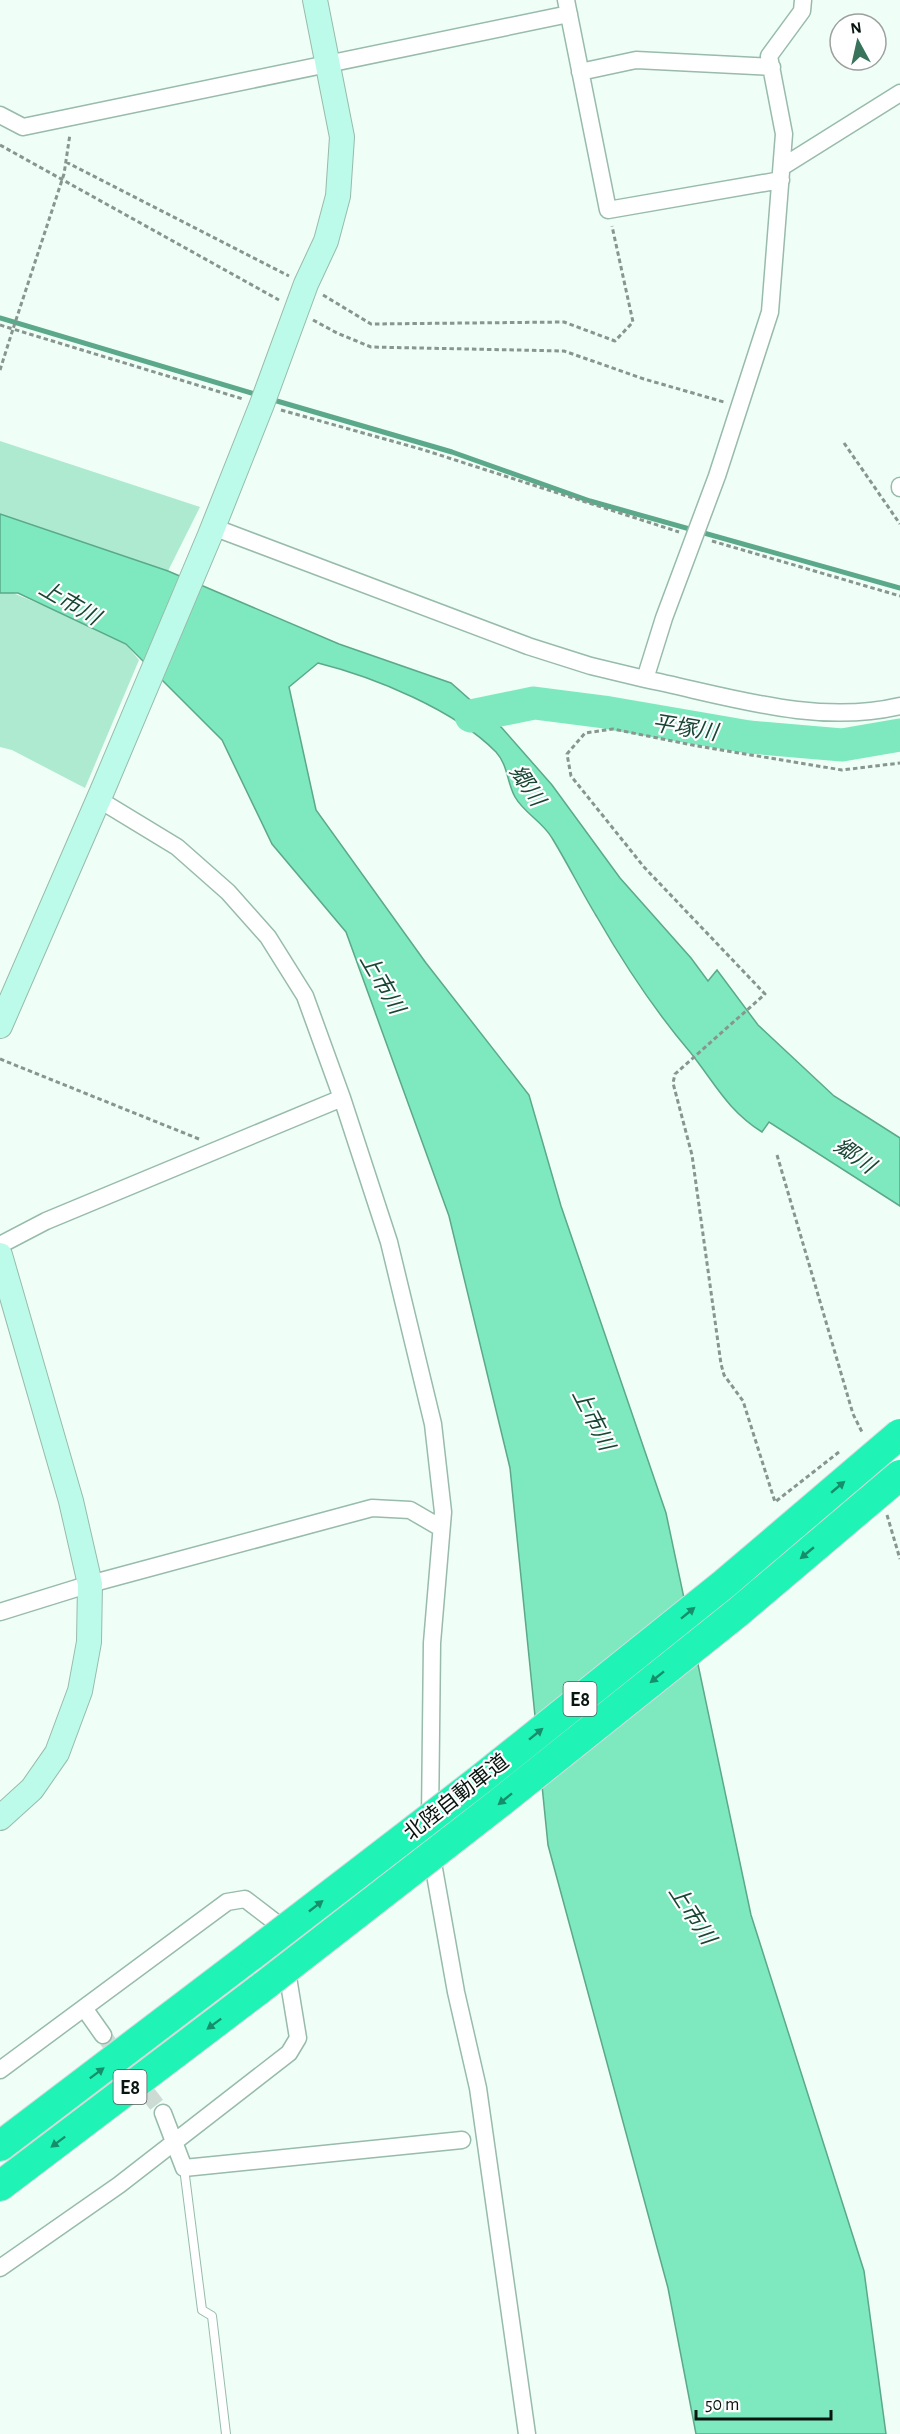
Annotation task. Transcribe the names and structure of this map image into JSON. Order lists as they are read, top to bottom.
{
  "streets": {
    "highway": ["E8", "北陸自動車道"]
  },
  "water": ["上市川", "平塚川", "郷川"],
  "scale_bar": "50 m",
  "north": "top"
}
